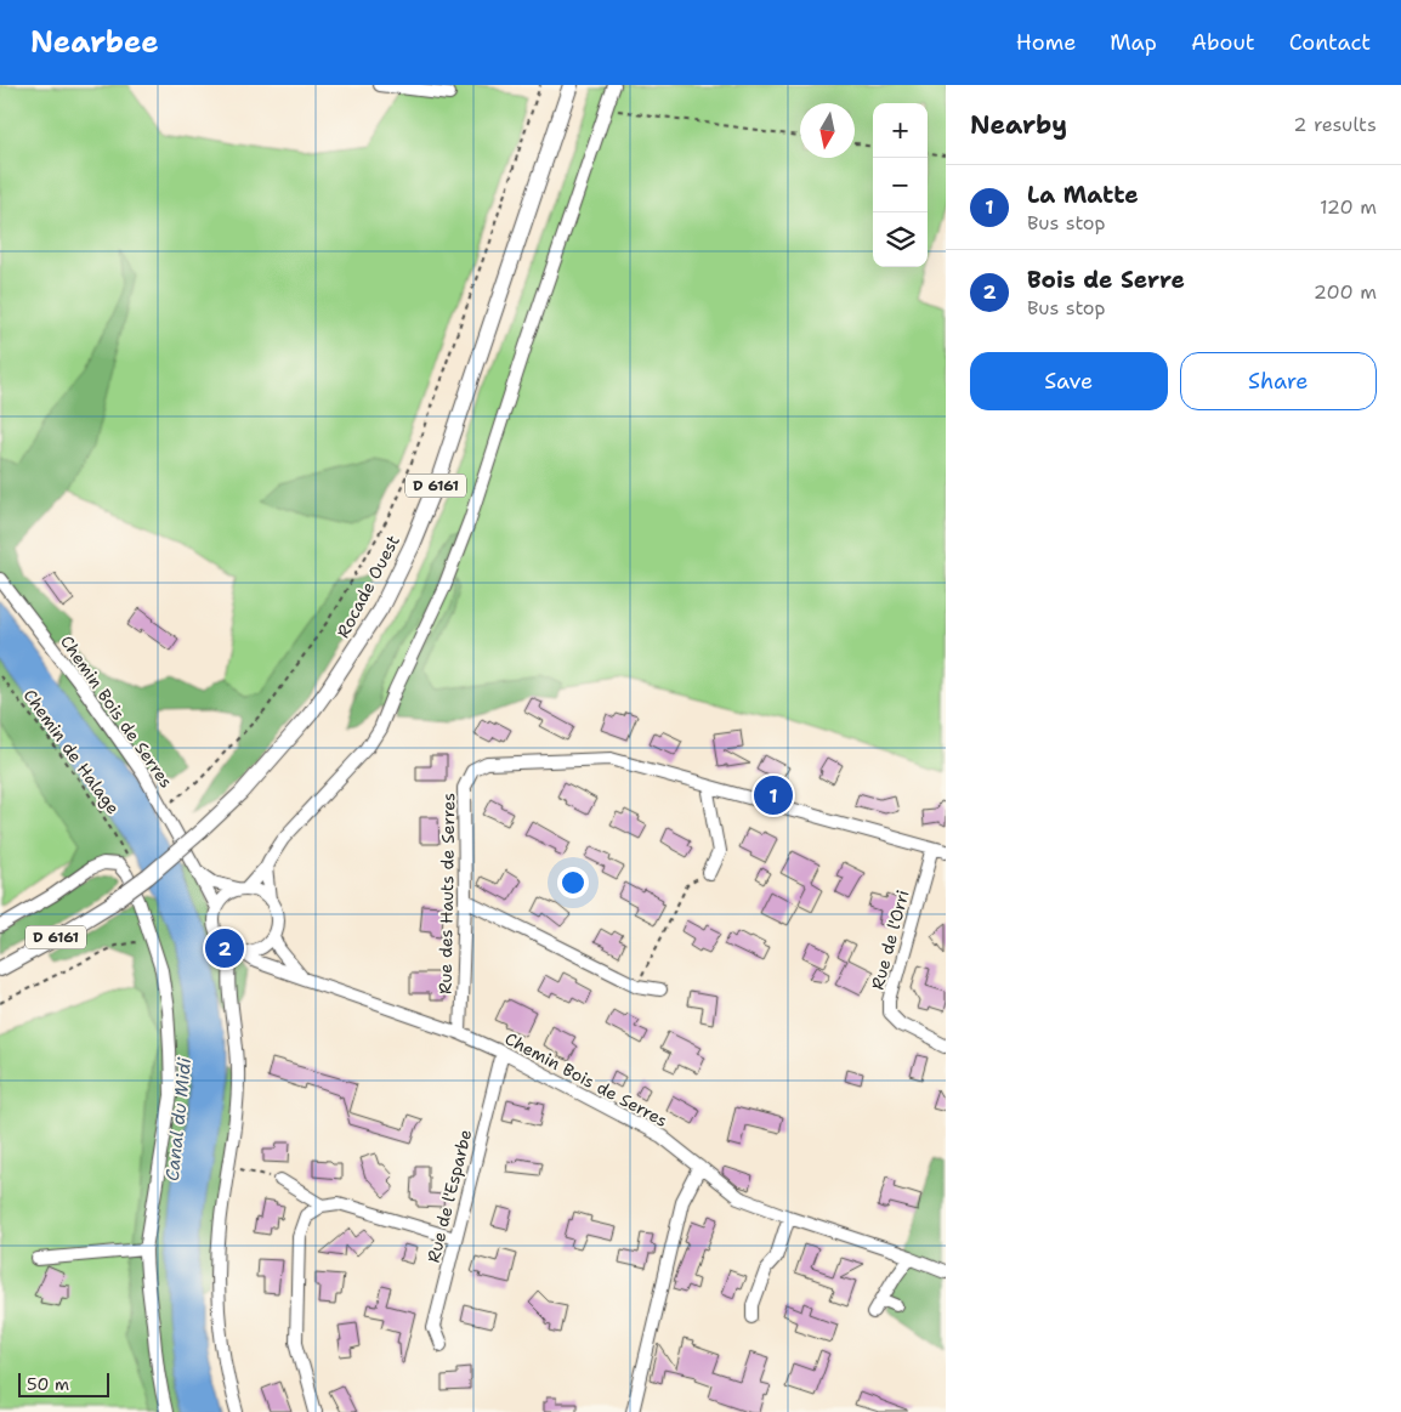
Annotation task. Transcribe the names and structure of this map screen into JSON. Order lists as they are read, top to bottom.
{
  "streets": {
    "main road": ["D 6161", "Rocade Ouest"],
    "street": [
      "Chemin Bois de Serres",
      "Rue des Hauts de Serres",
      "Rue de l'Orri",
      "Rue de l'Esparbe"
    ],
    "path": ["Chemin de Halage"]
  },
  "crossings": [
    ["Chemin Bois de Serres", "Rue des Hauts de Serres"],
    ["Chemin Bois de Serres", "Rue de l'Esparbe"],
    ["Rue des Hauts de Serres", "Rue de l'Orri"]
  ],
  "water": ["Canal du Midi"],
  "scale_bar": "50 m",
  "north": "bottom",
  "page": {
    "header": "Nearbee",
    "nav": [
      "Home",
      "Map",
      "About",
      "Contact"
    ],
    "heading": ["Nearby", "2 results"],
    "map_buttons": ["+", "−"],
    "list": [
      {
        "mark": "1",
        "name": "La Matte",
        "note": "Bus stop",
        "value": "120 m"
      },
      {
        "mark": "2",
        "name": "Bois de Serre",
        "note": "Bus stop",
        "value": "200 m"
      }
    ],
    "buttons": ["Save", "Share"],
    "pins": ["1", "2"],
    "scale": "50 m"
  }
}
